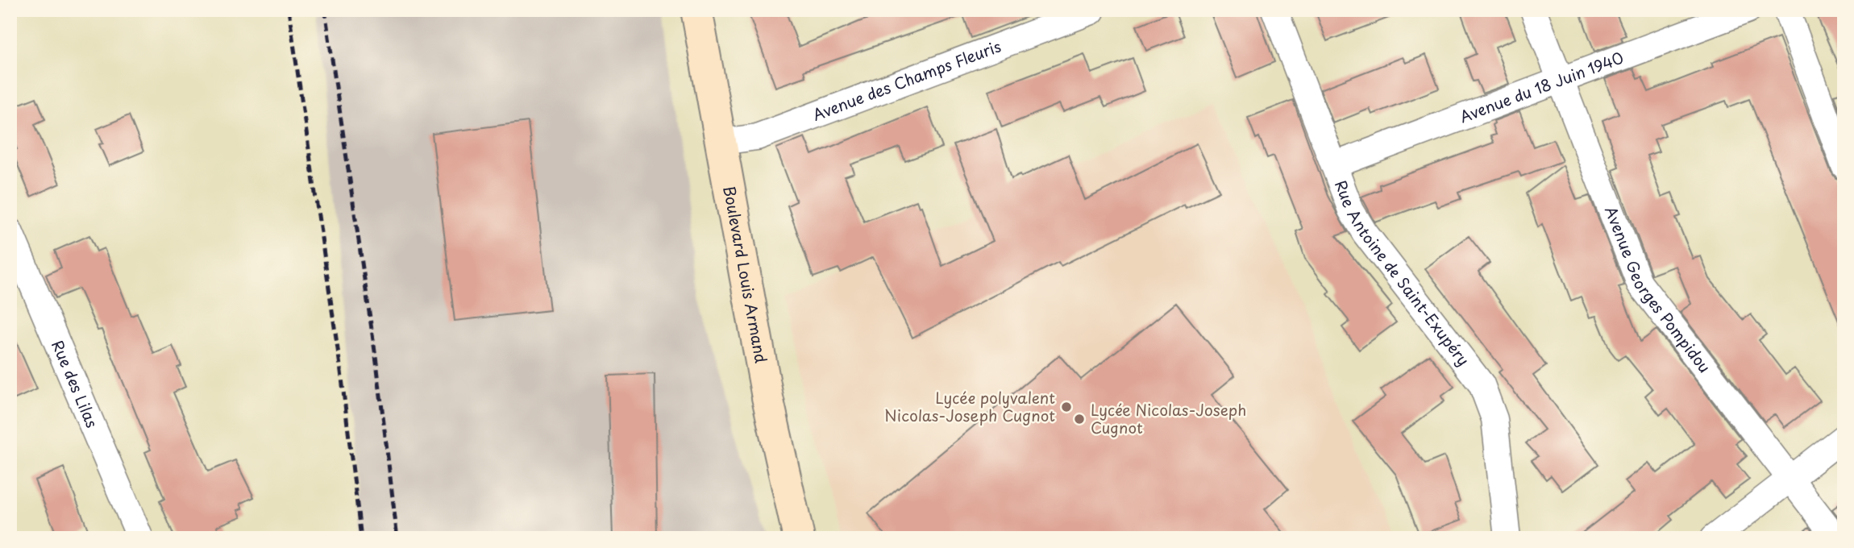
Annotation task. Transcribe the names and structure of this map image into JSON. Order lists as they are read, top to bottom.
{
  "streets": {
    "main road": ["Boulevard Louis Armand"],
    "street": [
      "Avenue des Champs Fleuris",
      "Avenue du 18 Juin 1940",
      "Rue Antoine de Saint-Exupéry",
      "Avenue Georges Pompidou",
      "Rue des Lilas"
    ]
  },
  "crossings": [
    ["Avenue des Champs Fleuris", "Boulevard Louis Armand"],
    ["Avenue du 18 Juin 1940", "Rue Antoine de Saint-Exupéry"],
    ["Avenue du 18 Juin 1940", "Avenue Georges Pompidou"]
  ],
  "places": ["Lycée polyvalent Nicolas-Joseph Cugnot", "Lycée Nicolas-Joseph Cugnot"]
}
